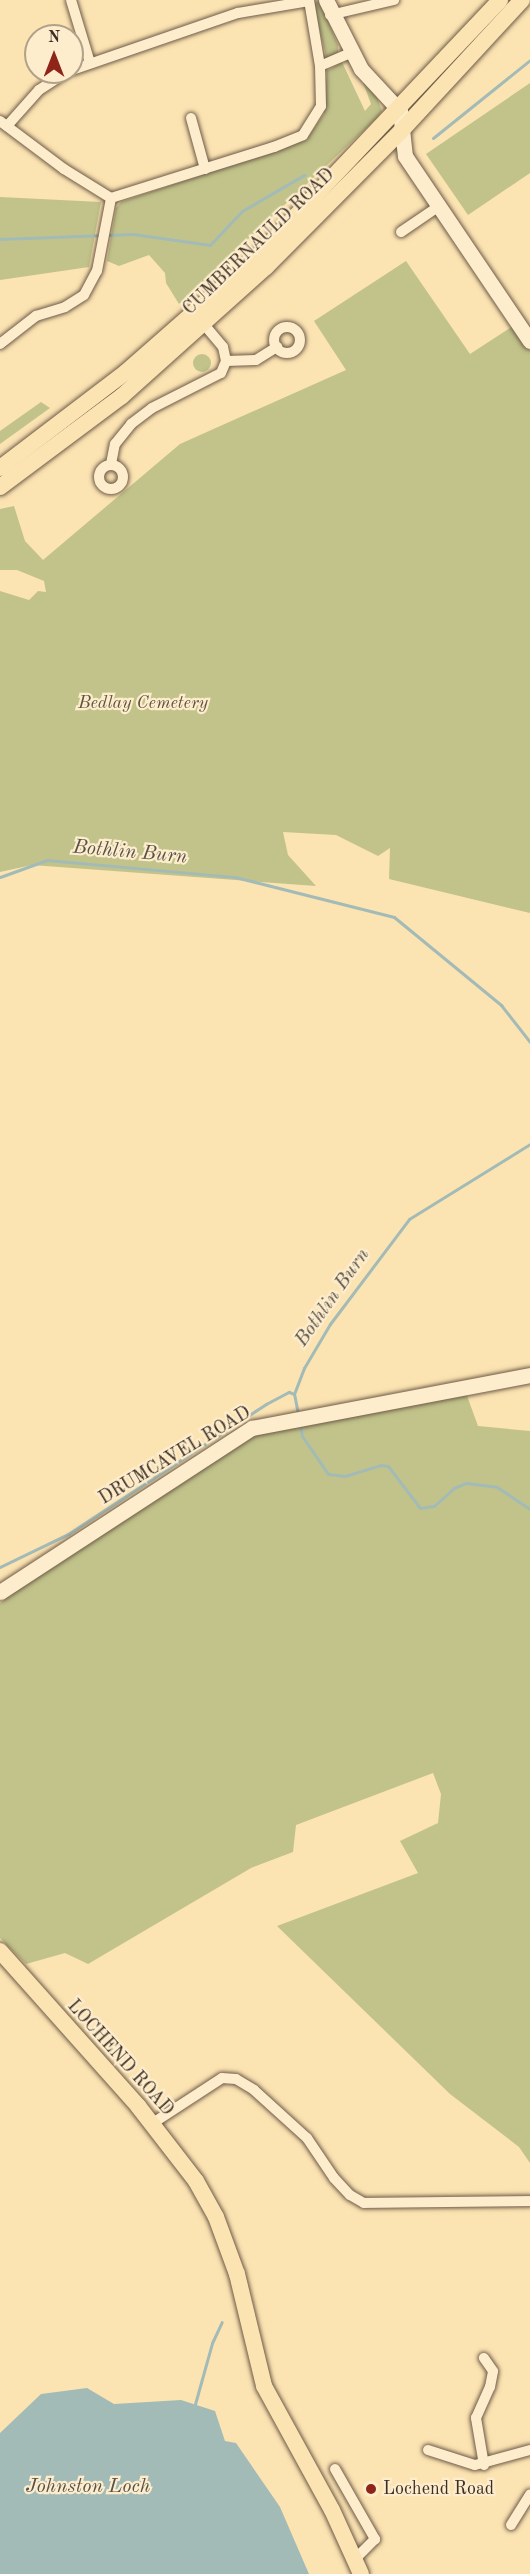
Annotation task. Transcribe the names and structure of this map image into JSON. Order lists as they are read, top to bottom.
{
  "streets": {
    "main road": ["CUMBERNAULD ROAD", "LOCHEND ROAD"],
    "street": ["DRUMCAVEL ROAD"]
  },
  "water": ["Bothlin Burn", "Johnston Loch"],
  "parks": ["Bedlay Cemetery"],
  "places": ["Lochend Road"],
  "north": "top"
}
